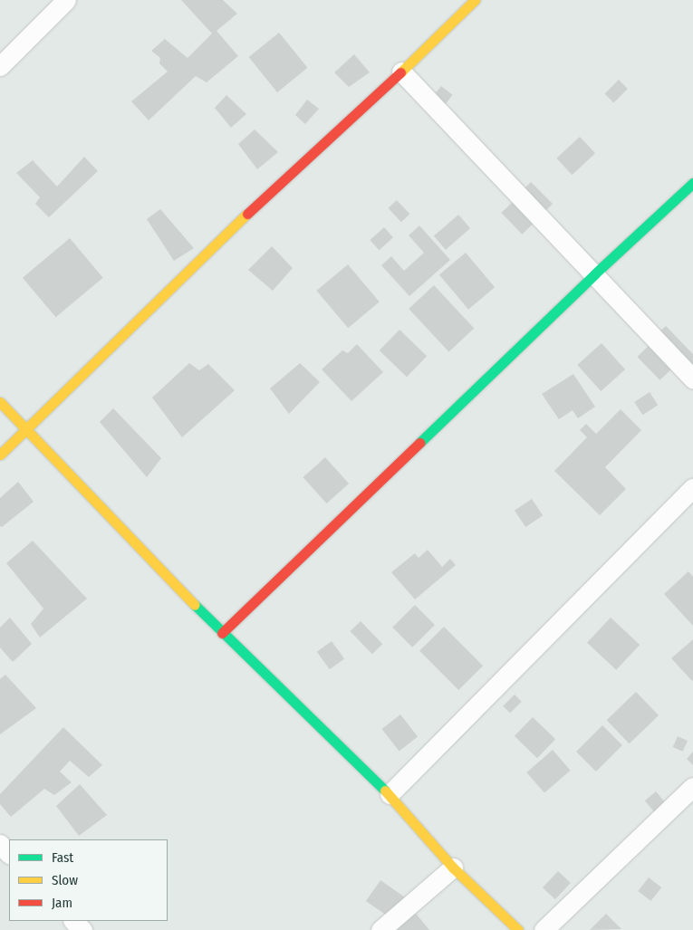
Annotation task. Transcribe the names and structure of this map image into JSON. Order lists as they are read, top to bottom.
{
  "legend": ["Fast", "Slow", "Jam"]
}
